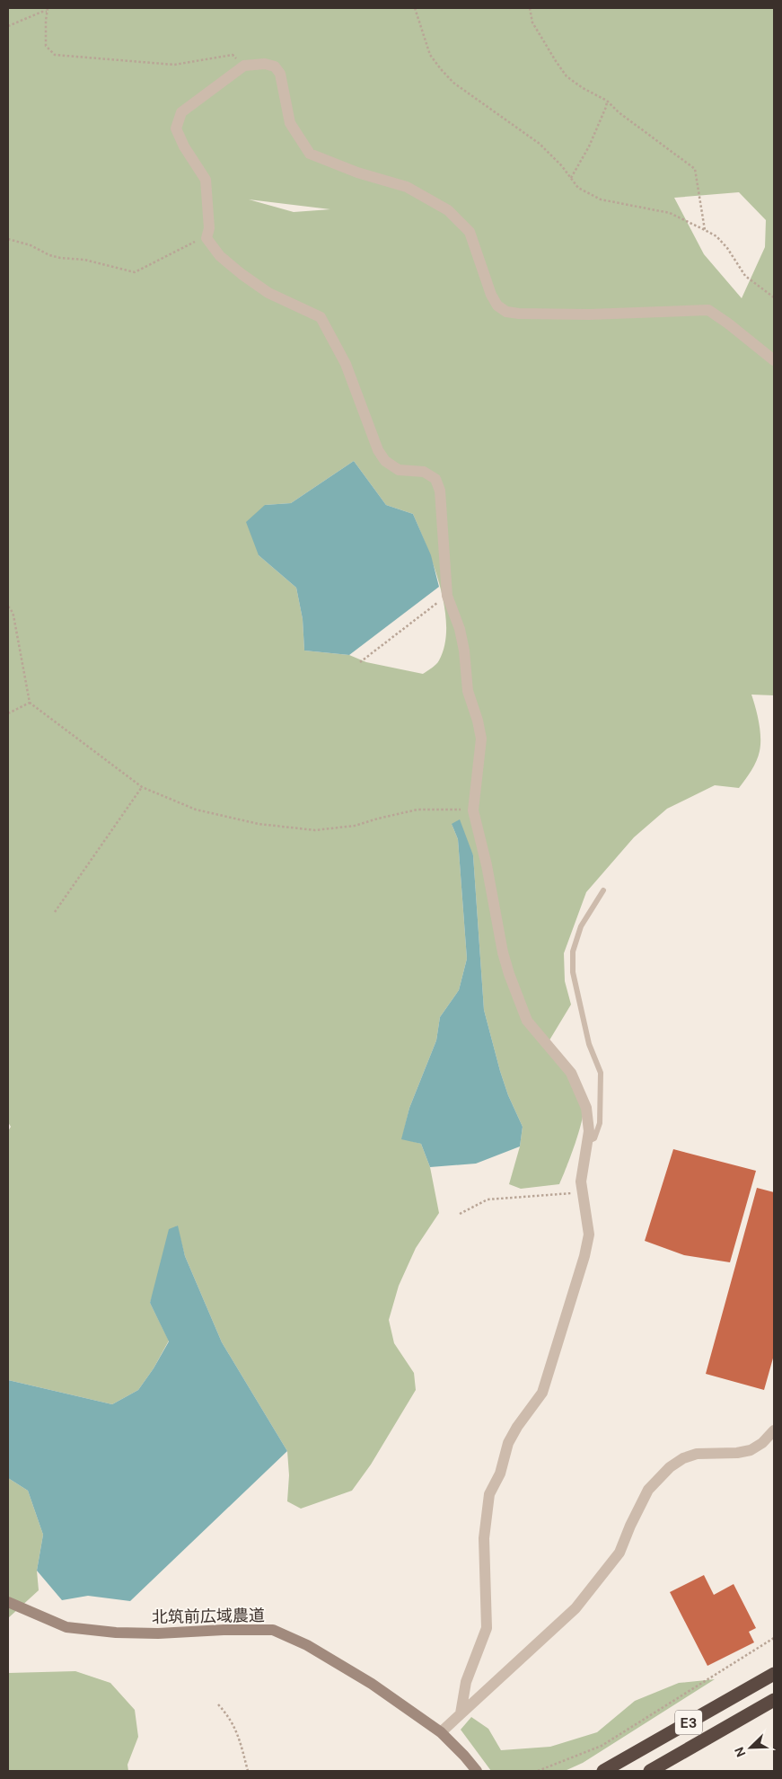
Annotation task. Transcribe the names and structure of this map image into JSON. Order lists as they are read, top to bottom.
{
  "streets": {
    "highway": ["E3"],
    "street": ["北筑前広域農道"]
  },
  "north": "bottom left"
}
